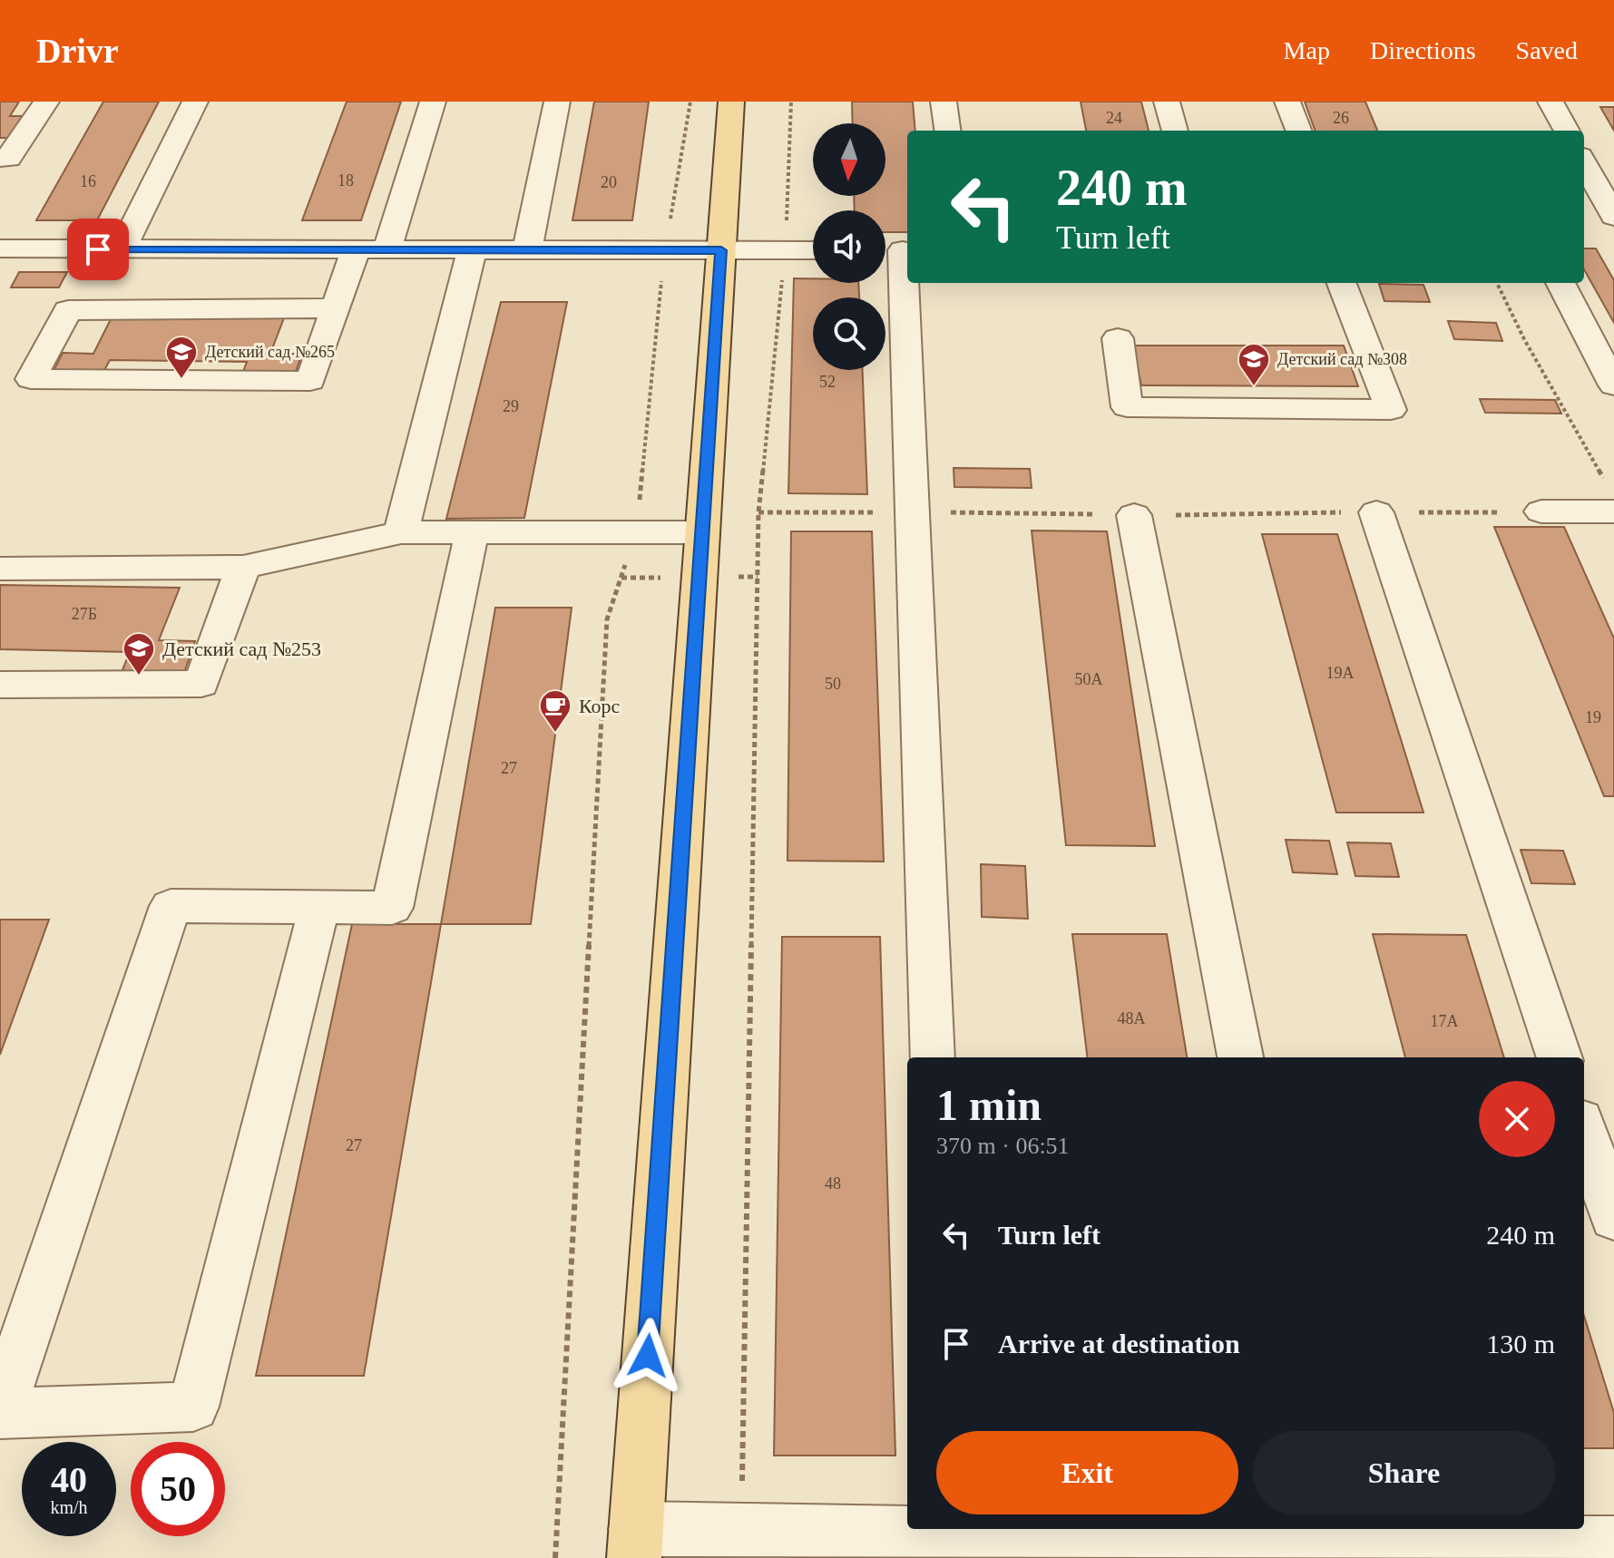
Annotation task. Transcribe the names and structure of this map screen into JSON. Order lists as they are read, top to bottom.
{
  "places": {
    "school or university": ["Детский сад №265", "Детский сад №308", "Детский сад №253"],
    "cafe": ["Корс"]
  },
  "house_numbers": [
    "24",
    "26",
    "18",
    "16",
    "20",
    "52",
    "29",
    "27Б",
    "19А",
    "50А",
    "50",
    "19",
    "27",
    "48А",
    "17А",
    "27",
    "48"
  ],
  "north": "bottom",
  "page": {
    "header": "Drivr",
    "nav": ["Map", "Directions", "Saved"],
    "turn": ["240 m", "Turn left"],
    "heading": ["1 min", "370 m · 06:51"],
    "list": [
      {
        "name": "Turn left",
        "value": "240 m"
      },
      {
        "name": "Arrive at destination",
        "value": "130 m"
      }
    ],
    "buttons": ["Exit", "Share"],
    "speed": "40 km/h",
    "limit": "50"
  }
}
